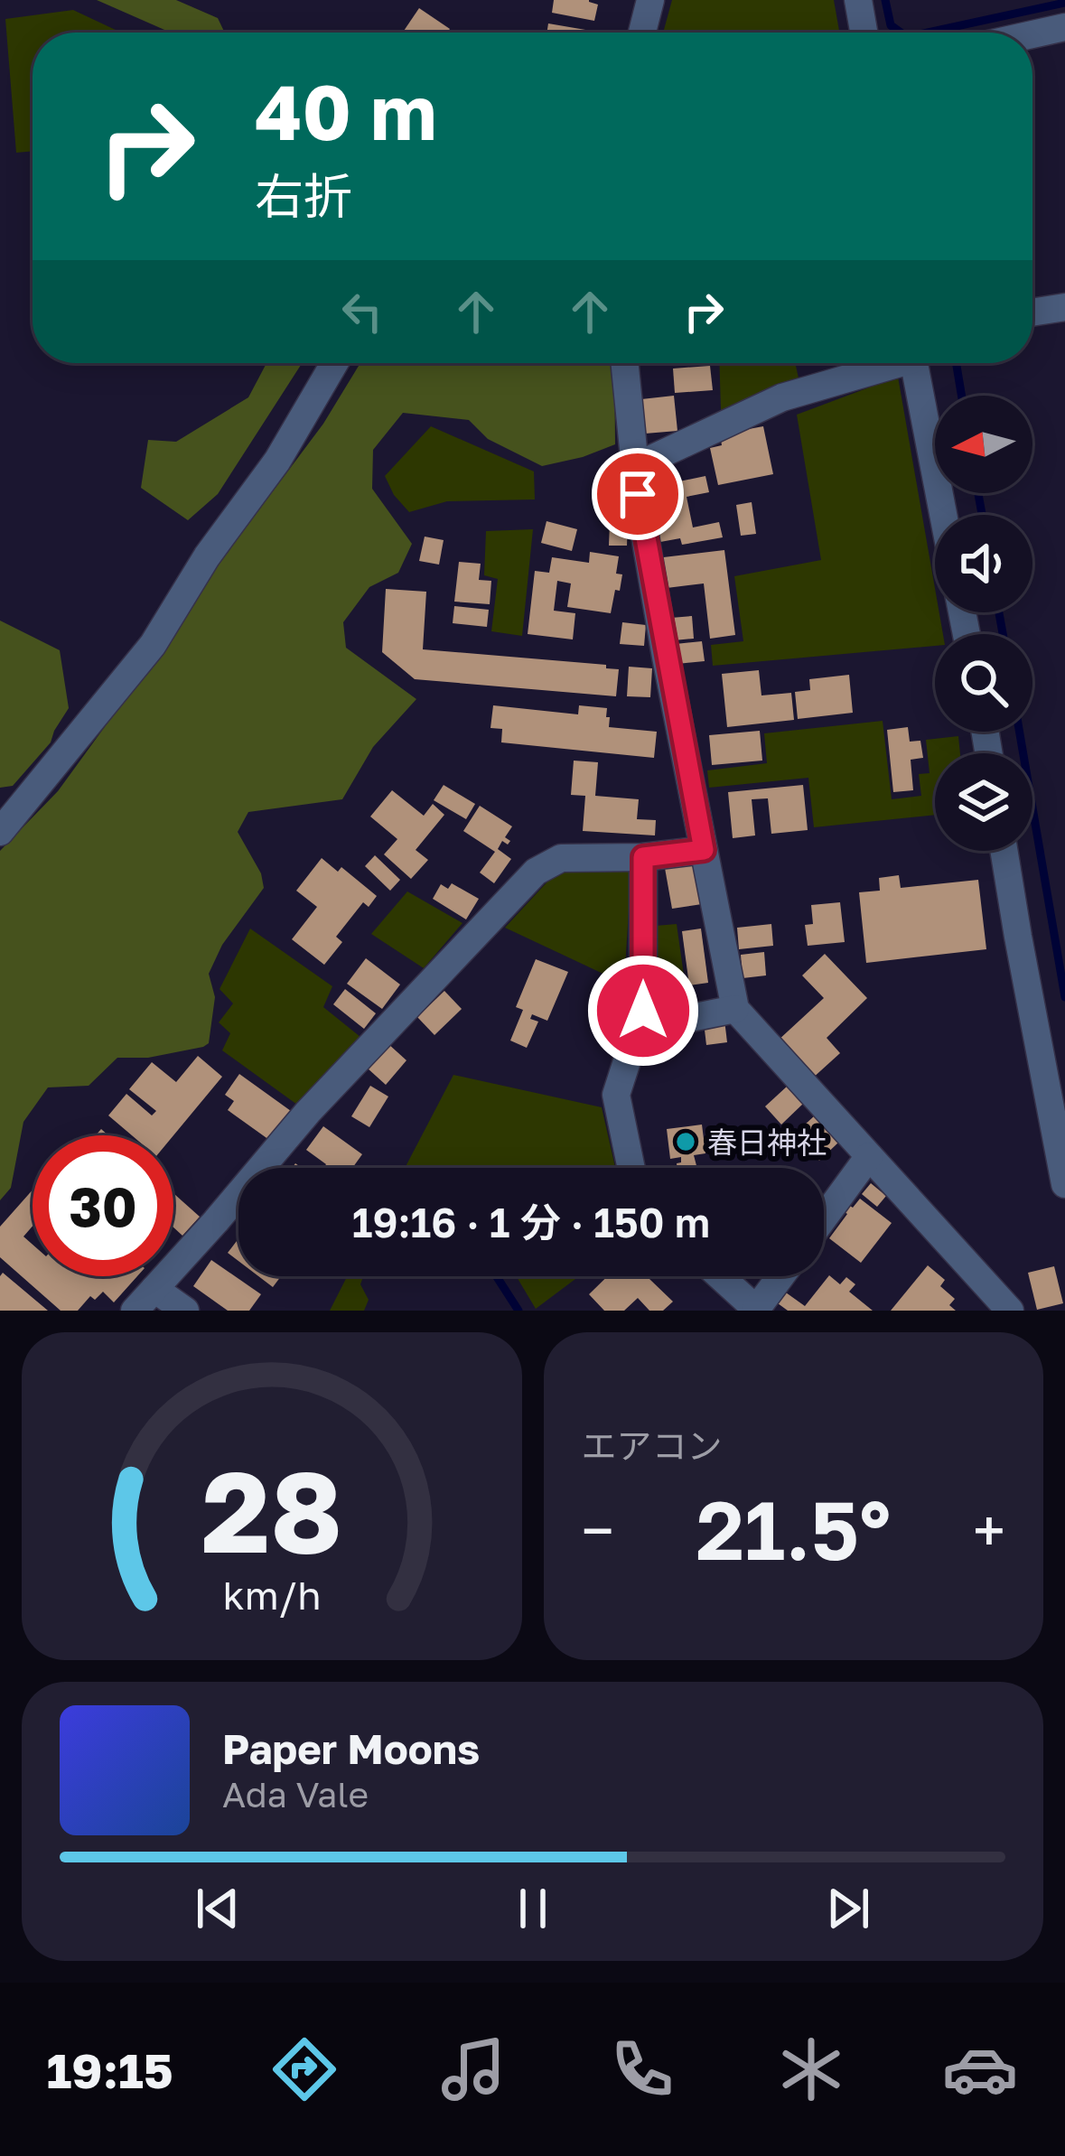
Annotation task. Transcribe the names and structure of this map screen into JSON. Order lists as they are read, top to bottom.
{
  "places": ["春日神社"],
  "north": "left",
  "page": {
    "turn": ["40 m", "右折"],
    "limit": "30",
    "trip": "19:16 · 1 分 · 150 m",
    "tile": "エアコン",
    "heat": ["−", "21.5°", "+"],
    "song": ["Paper Moons", "Ada Vale"],
    "tabs": "19:15",
    "gauge": ["28", "km/h"]
  }
}
